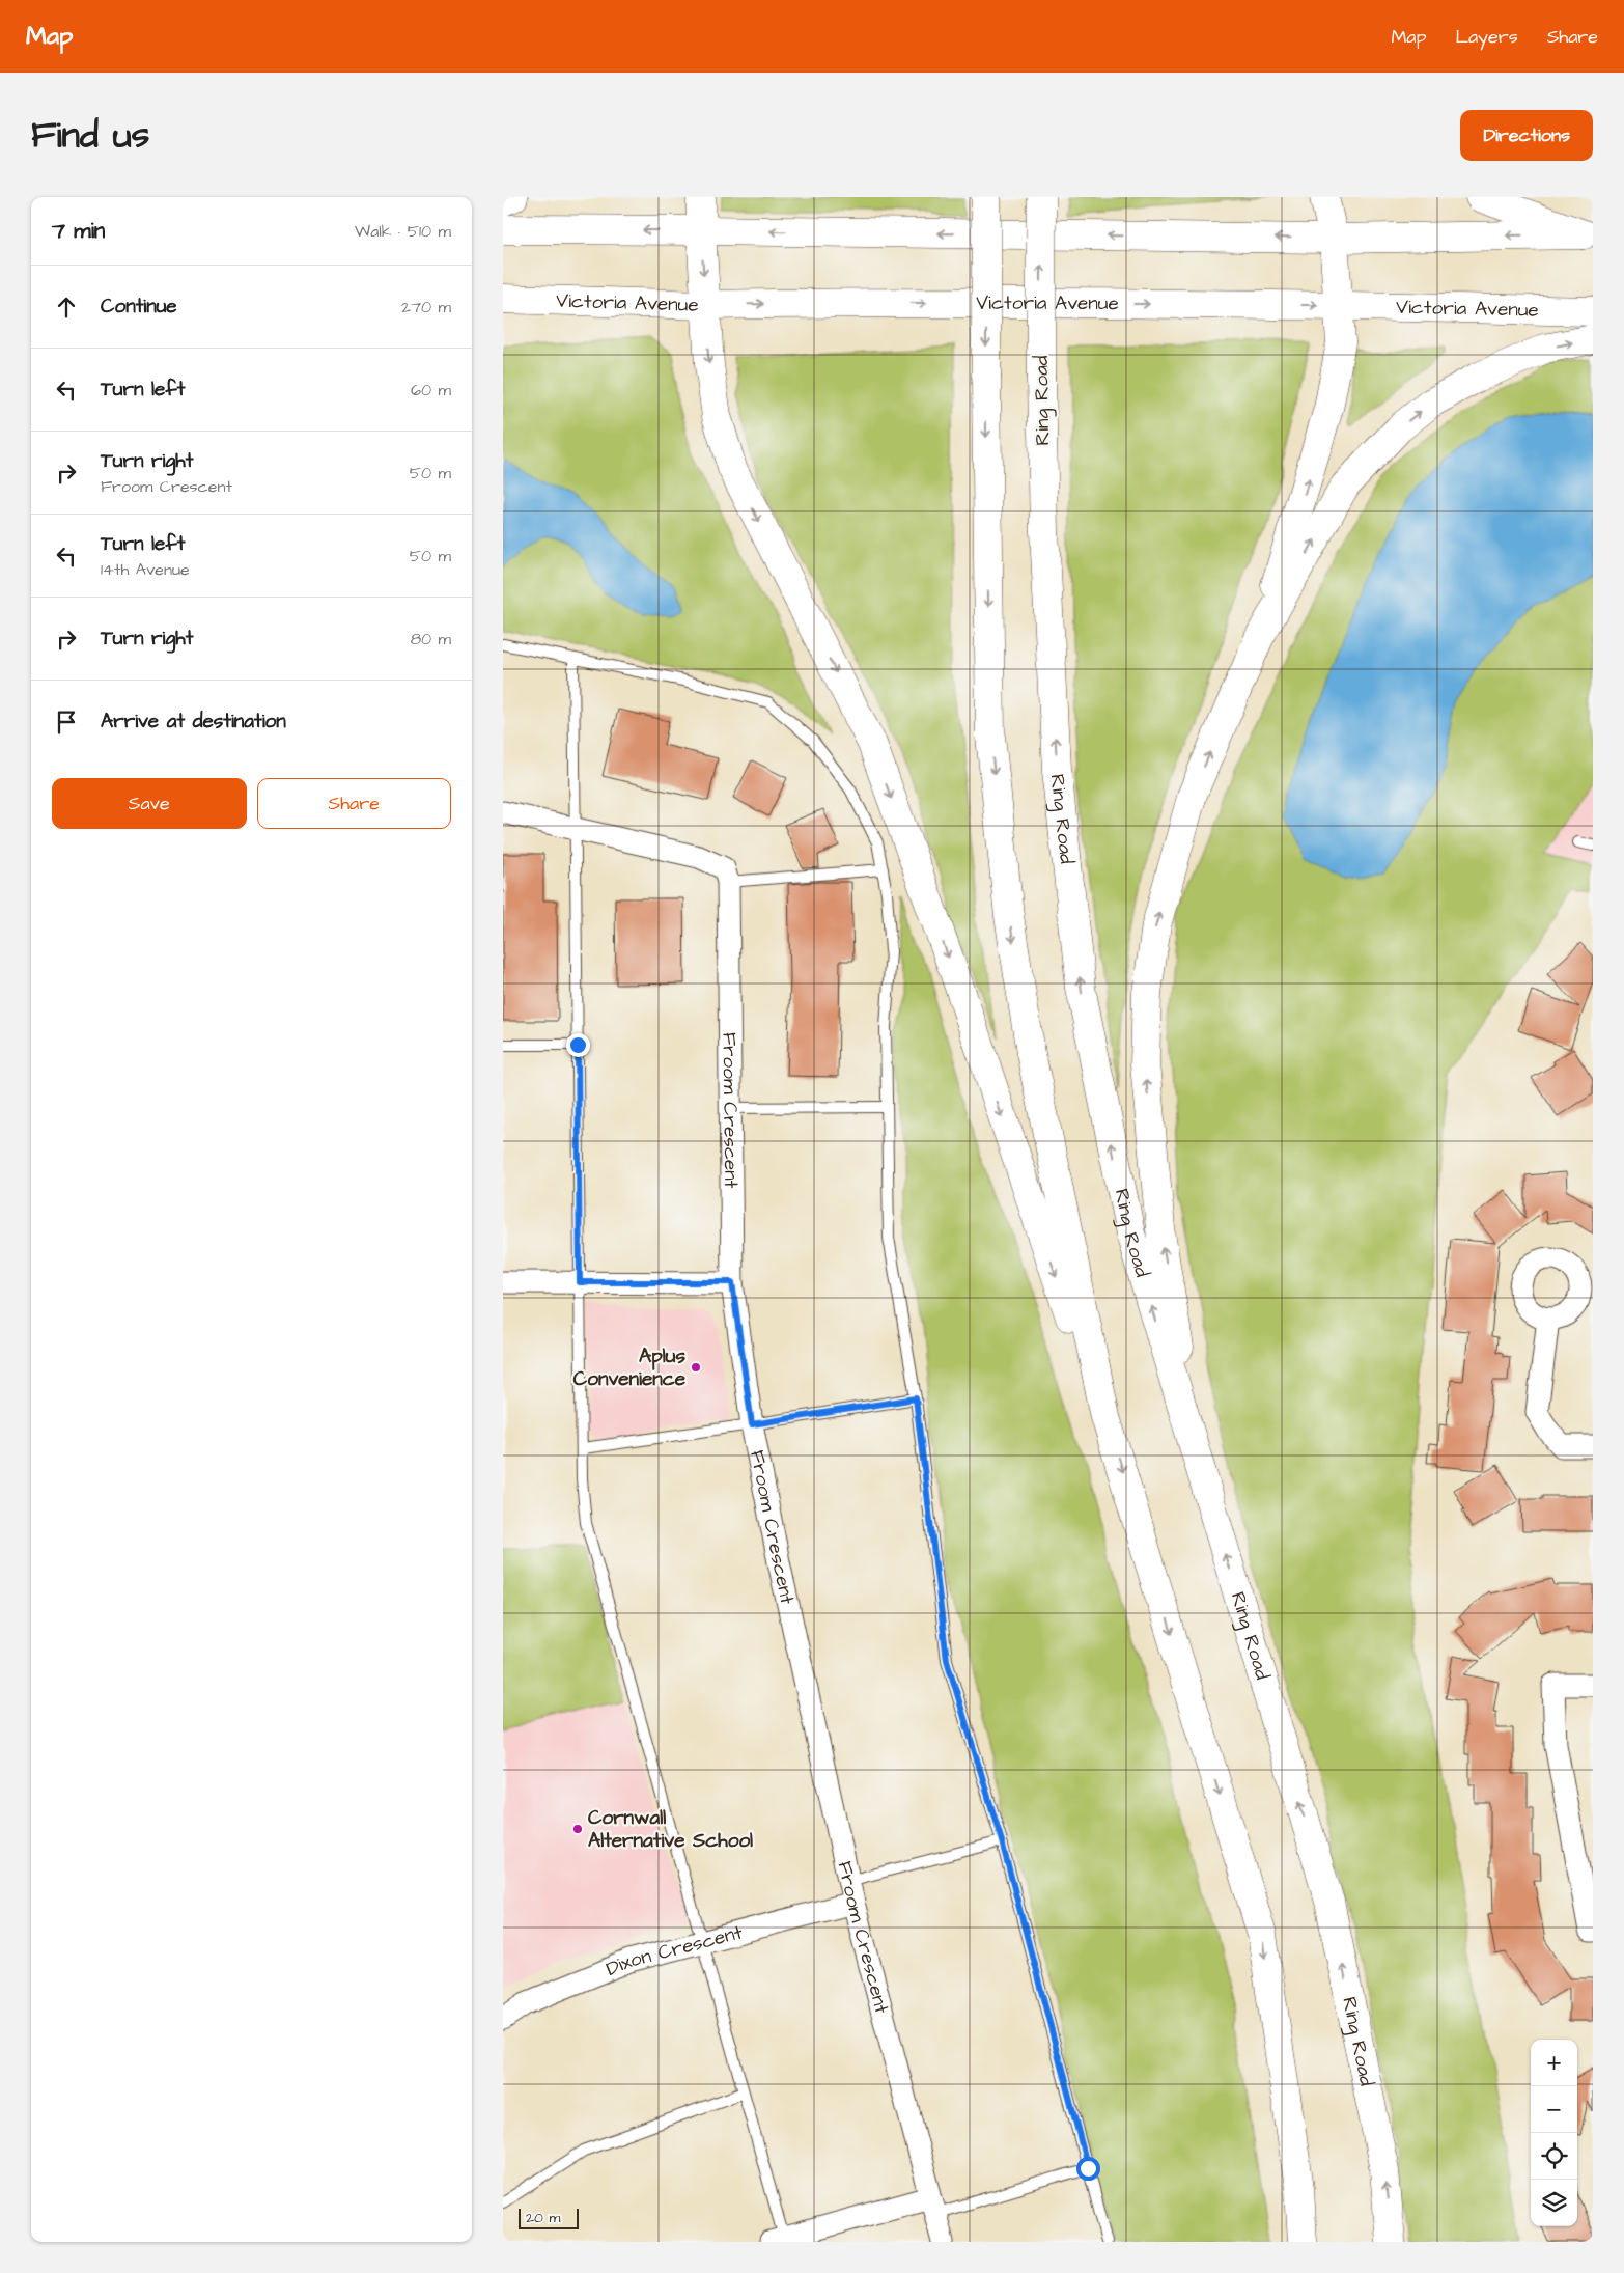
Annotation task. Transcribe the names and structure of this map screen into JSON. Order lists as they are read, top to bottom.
{
  "streets": {
    "main road": ["Victoria Avenue", "Ring Road"],
    "street": ["Froom Crescent", "Dixon Crescent"]
  },
  "crossings": [
    ["Froom Crescent", "Dixon Crescent"]
  ],
  "places": ["Aplus Convenience", "Cornwall Alternative School"],
  "scale_bar": "20 m",
  "page": {
    "header": "Map",
    "nav": ["Map", "Layers", "Share"],
    "title": "Find us",
    "buttons": [
      "Directions",
      ["Save", "Share"]
    ],
    "heading": ["7 min", "Walk · 510 m"],
    "list": [
      ["Continue", "270 m"],
      ["Turn left", "60 m"],
      ["Turn right", "Froom Crescent", "50 m"],
      ["Turn left", "14th Avenue", "50 m"],
      ["Turn right", "80 m"],
      "Arrive at destination"
    ],
    "map_buttons": ["+", "−"],
    "scale": "20 m"
  }
}
